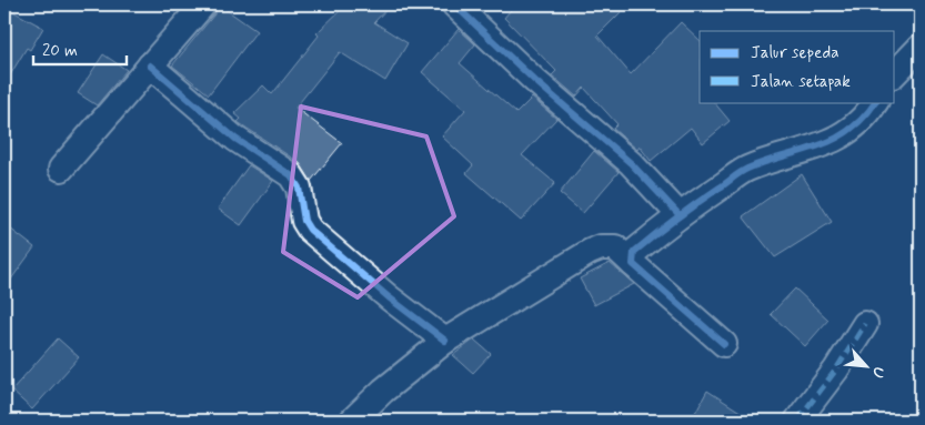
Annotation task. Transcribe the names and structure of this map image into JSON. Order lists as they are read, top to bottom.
{
  "legend": ["Jalur sepeda", "Jalan setapak"],
  "scale_bar": "20 m",
  "north": "bottom right"
}
